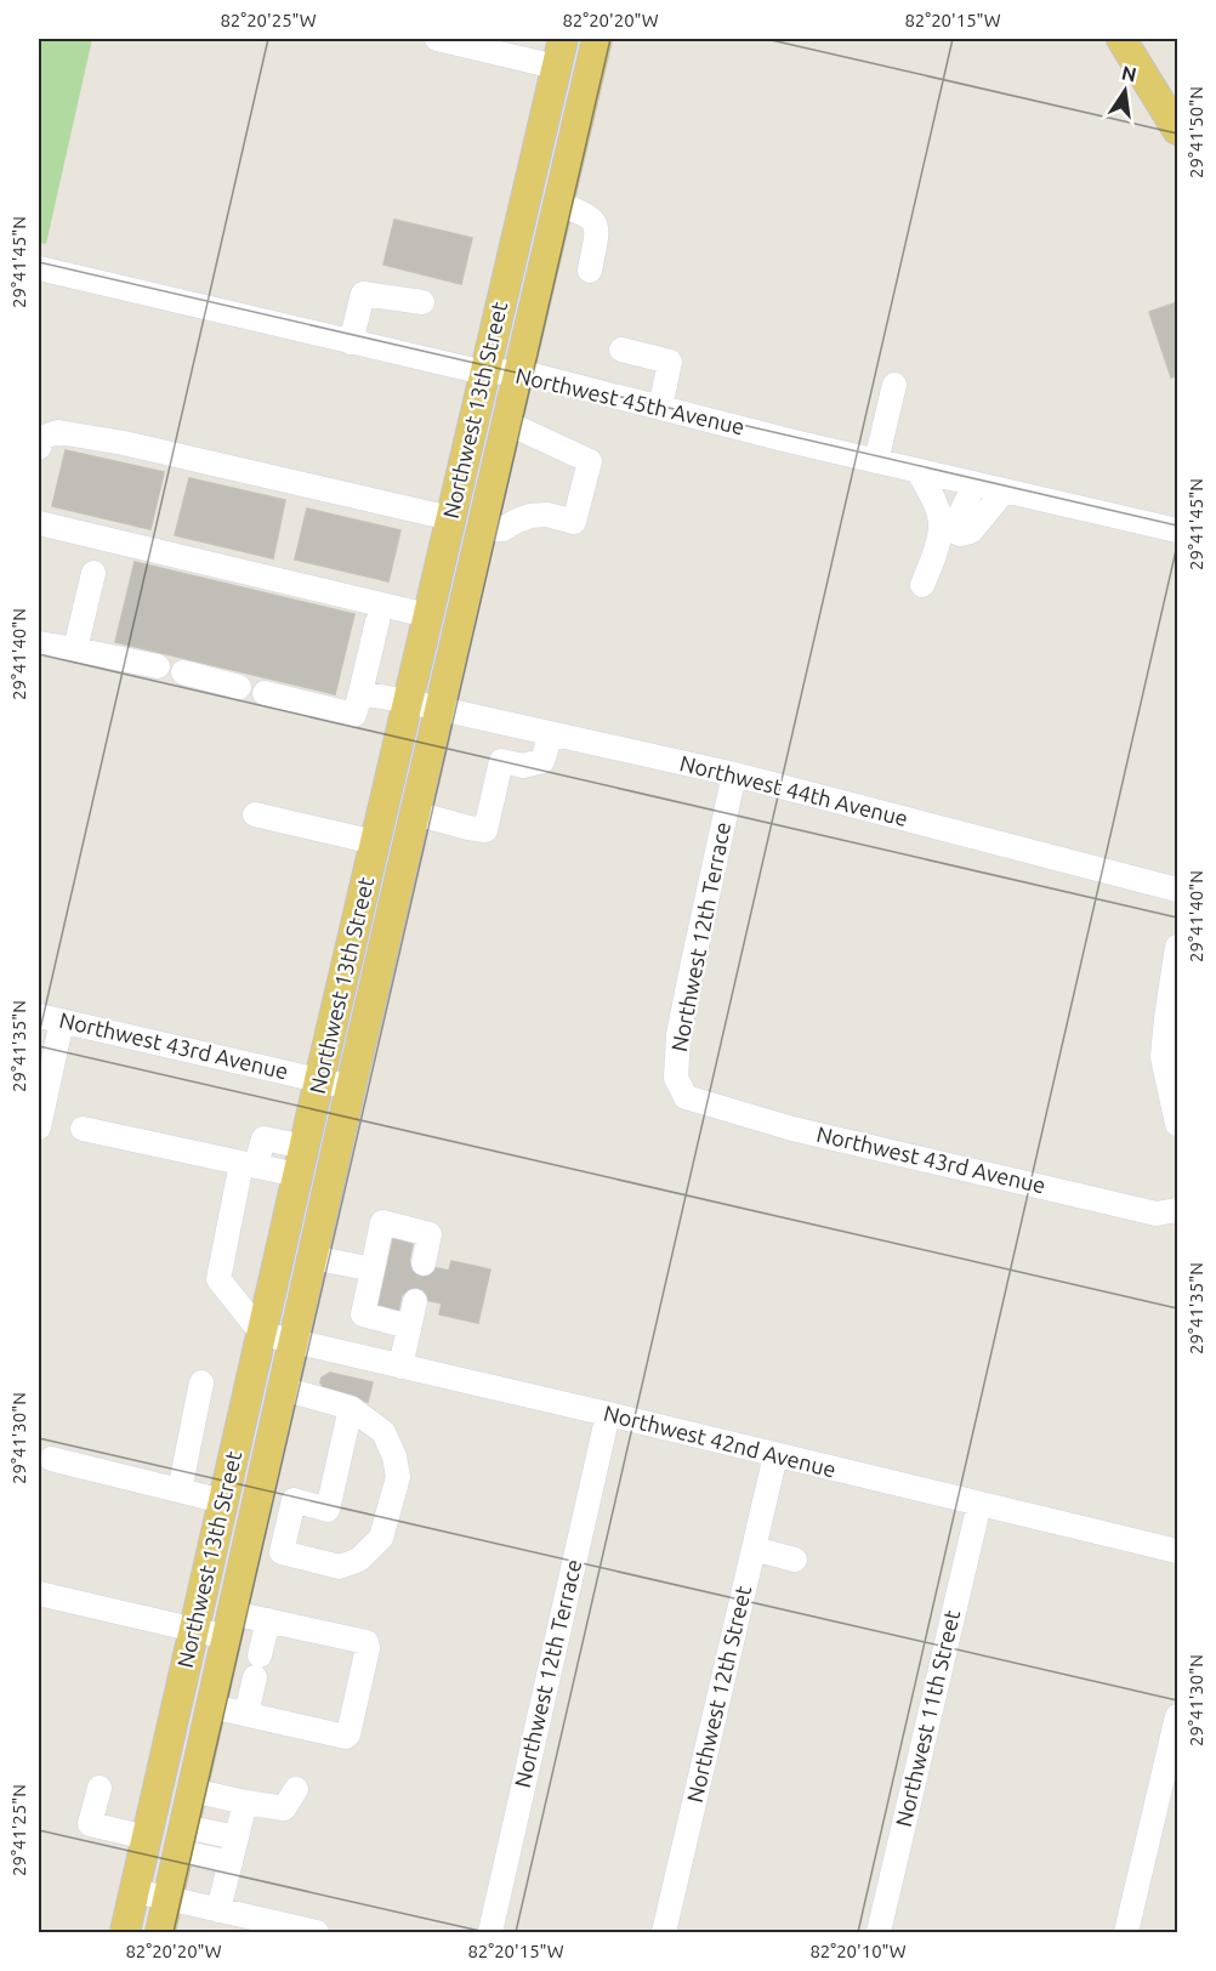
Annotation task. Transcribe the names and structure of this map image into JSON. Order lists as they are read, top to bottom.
{
  "streets": {
    "main road": ["Northwest 13th Street"],
    "street": [
      "Northwest 45th Avenue",
      "Northwest 44th Avenue",
      "Northwest 12th Terrace",
      "Northwest 43rd Avenue",
      "Northwest 42nd Avenue",
      "Northwest 12th Street",
      "Northwest 11th Street"
    ]
  },
  "crossings": [
    ["Northwest 45th Avenue", "Northwest 13th Street"],
    ["Northwest 13th Street", "Northwest 44th Avenue"],
    ["Northwest 13th Street", "Northwest 43rd Avenue"],
    ["Northwest 13th Street", "Northwest 42nd Avenue"],
    ["Northwest 44th Avenue", "Northwest 12th Terrace"],
    ["Northwest 12th Terrace", "Northwest 43rd Avenue"],
    ["Northwest 12th Terrace", "Northwest 42nd Avenue"],
    ["Northwest 42nd Avenue", "Northwest 12th Street"],
    ["Northwest 42nd Avenue", "Northwest 11th Street"]
  ],
  "north": "top",
  "coordinates": [
    "82°20'25\"W",
    "82°20'20\"W",
    "82°20'15\"W",
    "29°41'50\"N",
    "29°41'45\"N",
    "29°41'40\"N",
    "29°41'35\"N",
    "29°41'30\"N",
    "29°41'25\"N",
    "82°20'10\"W"
  ]
}
